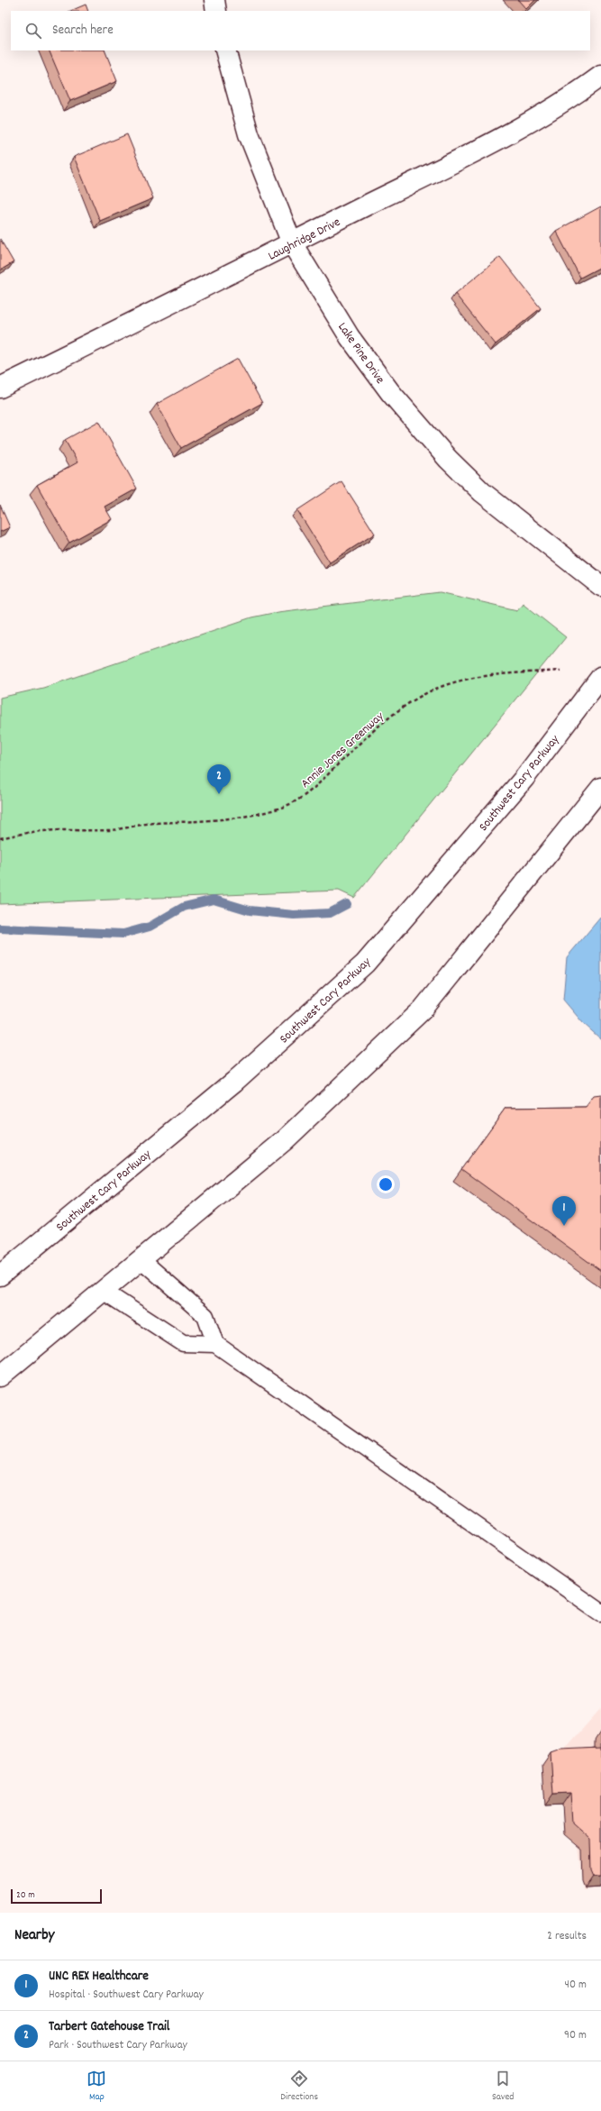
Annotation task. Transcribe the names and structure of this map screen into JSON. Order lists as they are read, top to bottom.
{
  "streets": {
    "main road": ["Laughridge Drive", "Lake Pine Drive", "Southwest Cary Parkway"],
    "path": ["Annie Jones Greenway"]
  },
  "crossings": [
    ["Laughridge Drive", "Lake Pine Drive"]
  ],
  "scale_bar": "20 m",
  "page": {
    "search": "Search here",
    "pins": ["2", "1"],
    "scale": "20 m",
    "heading": ["Nearby", "2 results"],
    "list": [
      {
        "mark": "1",
        "name": "UNC REX Healthcare",
        "note": "Hospital · Southwest Cary Parkway",
        "value": "40 m"
      },
      {
        "mark": "2",
        "name": "Tarbert Gatehouse Trail",
        "note": "Park · Southwest Cary Parkway",
        "value": "90 m"
      }
    ],
    "nav": ["Map", "Directions", "Saved"]
  }
}
